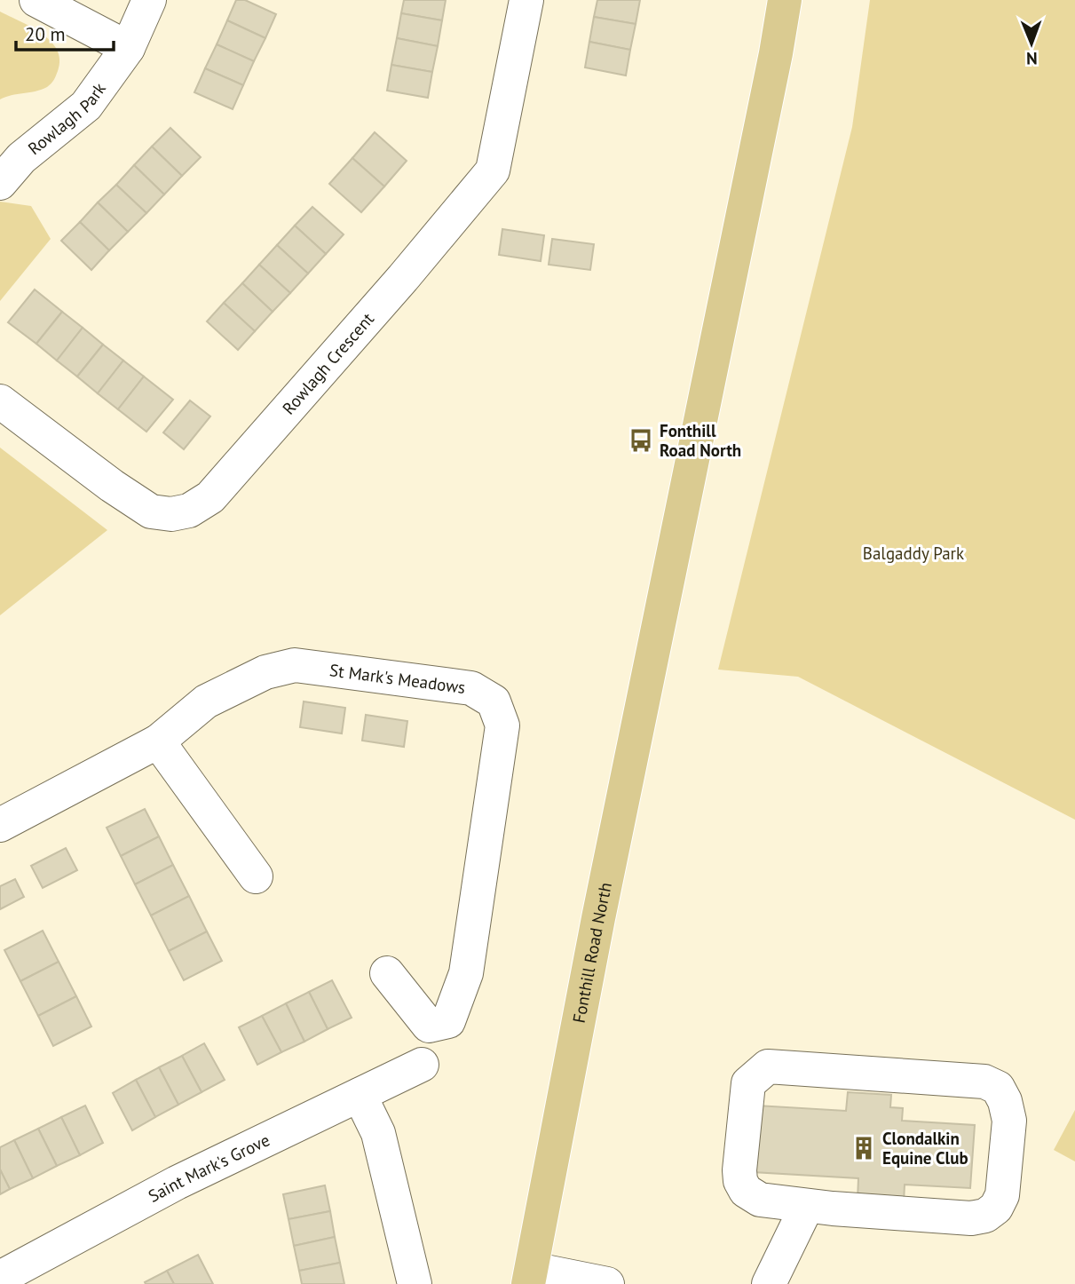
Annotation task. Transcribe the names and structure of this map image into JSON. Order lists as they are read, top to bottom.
{
  "streets": {
    "main road": ["Fonthill Road North"],
    "street": [
      "Rowlagh Park",
      "Rowlagh Crescent",
      "St Mark's Meadows",
      "Saint Mark's Grove"
    ]
  },
  "parks": ["Balgaddy Park"],
  "places": {
    "bus stop": ["Fonthill Road North"],
    "building": ["Clondalkin Equine Club"]
  },
  "scale_bar": "20 m",
  "north": "bottom"
}
